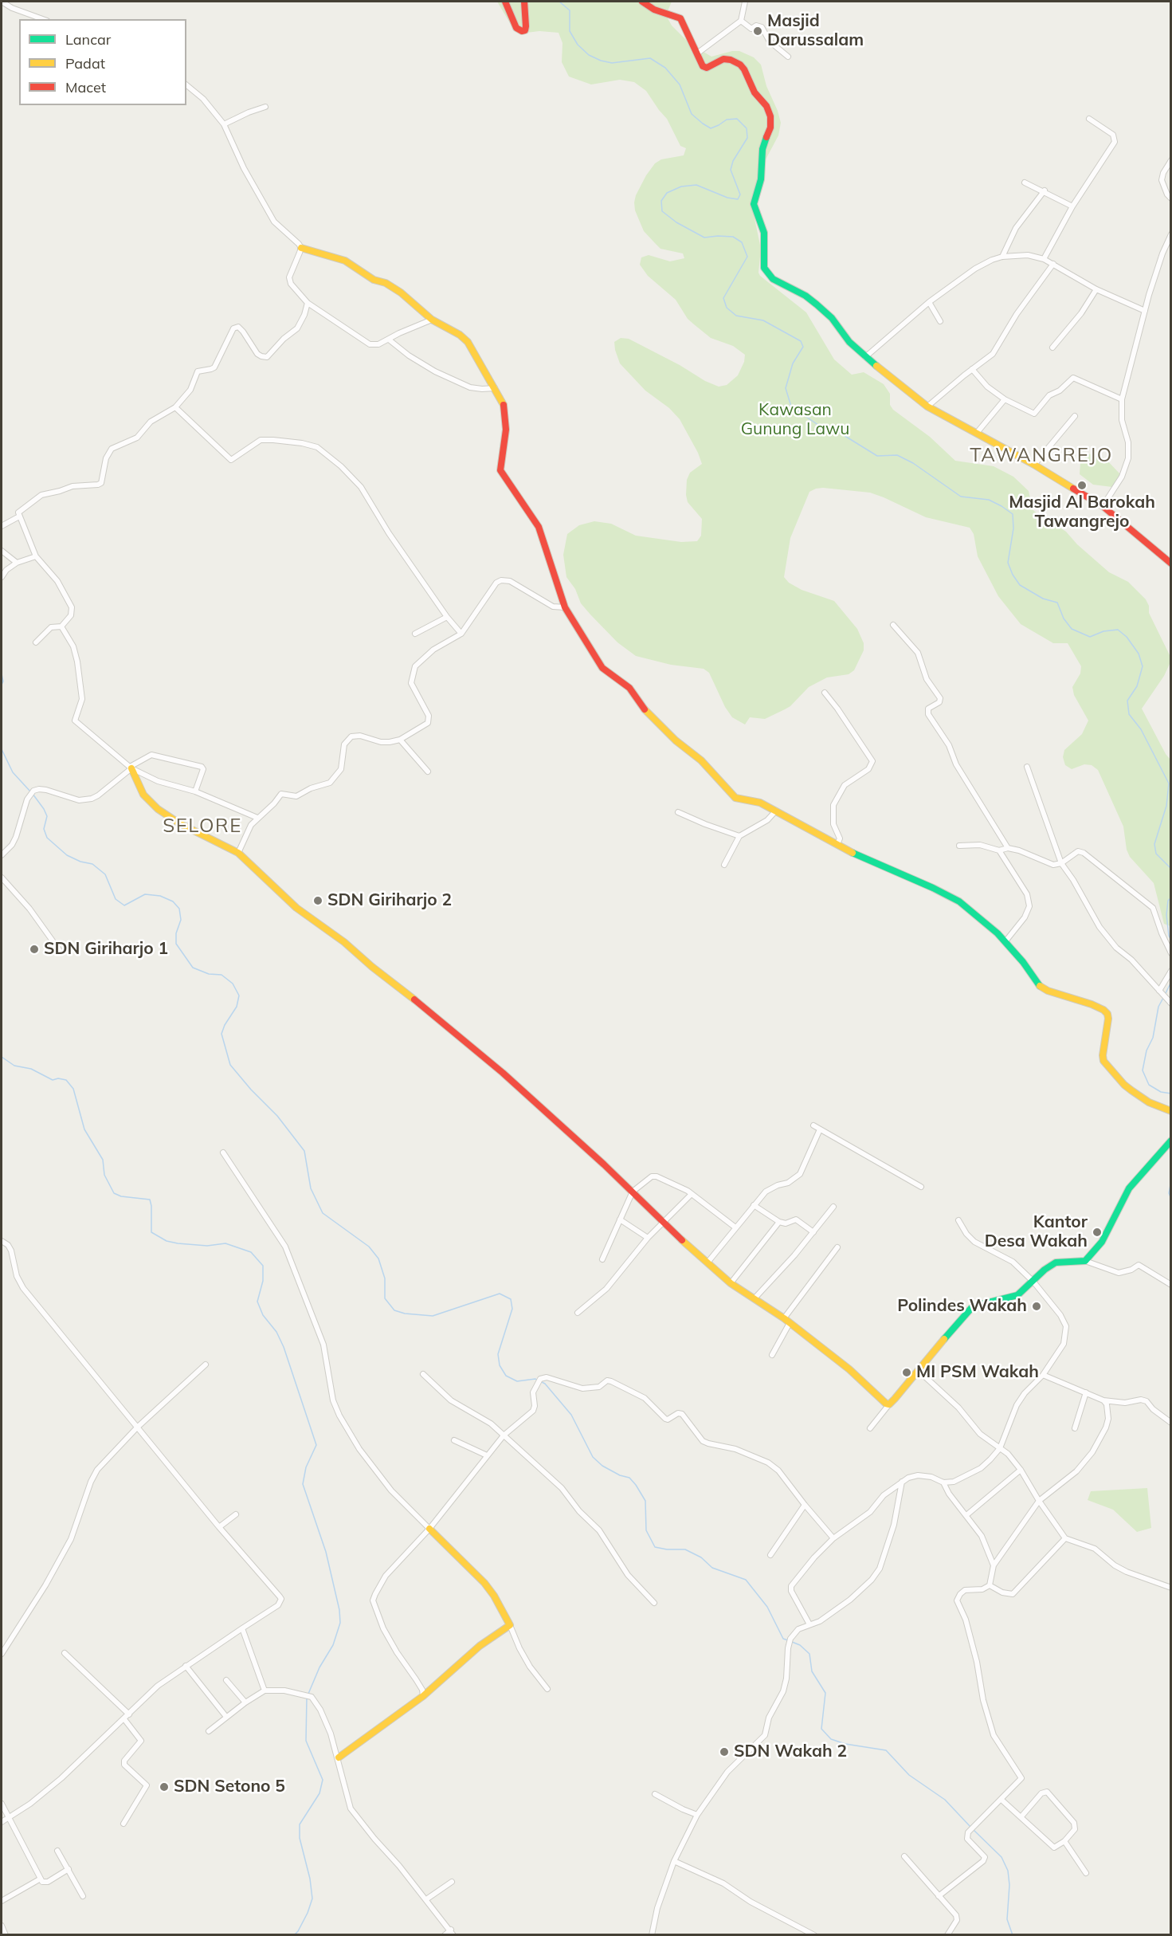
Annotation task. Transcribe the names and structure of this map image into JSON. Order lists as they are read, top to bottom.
{
  "districts": ["TAWANGREJO", "SELORE"],
  "parks": ["Kawasan Gunung Lawu"],
  "places": [
    "Masjid Darussalam",
    "Masjid Al Barokah Tawangrejo",
    "SDN Giriharjo 2",
    "SDN Giriharjo 1",
    "Kantor Desa Wakah",
    "Polindes Wakah",
    "MI PSM Wakah",
    "SDN Wakah 2",
    "SDN Setono 5"
  ],
  "legend": ["Lancar", "Padat", "Macet"]
}
